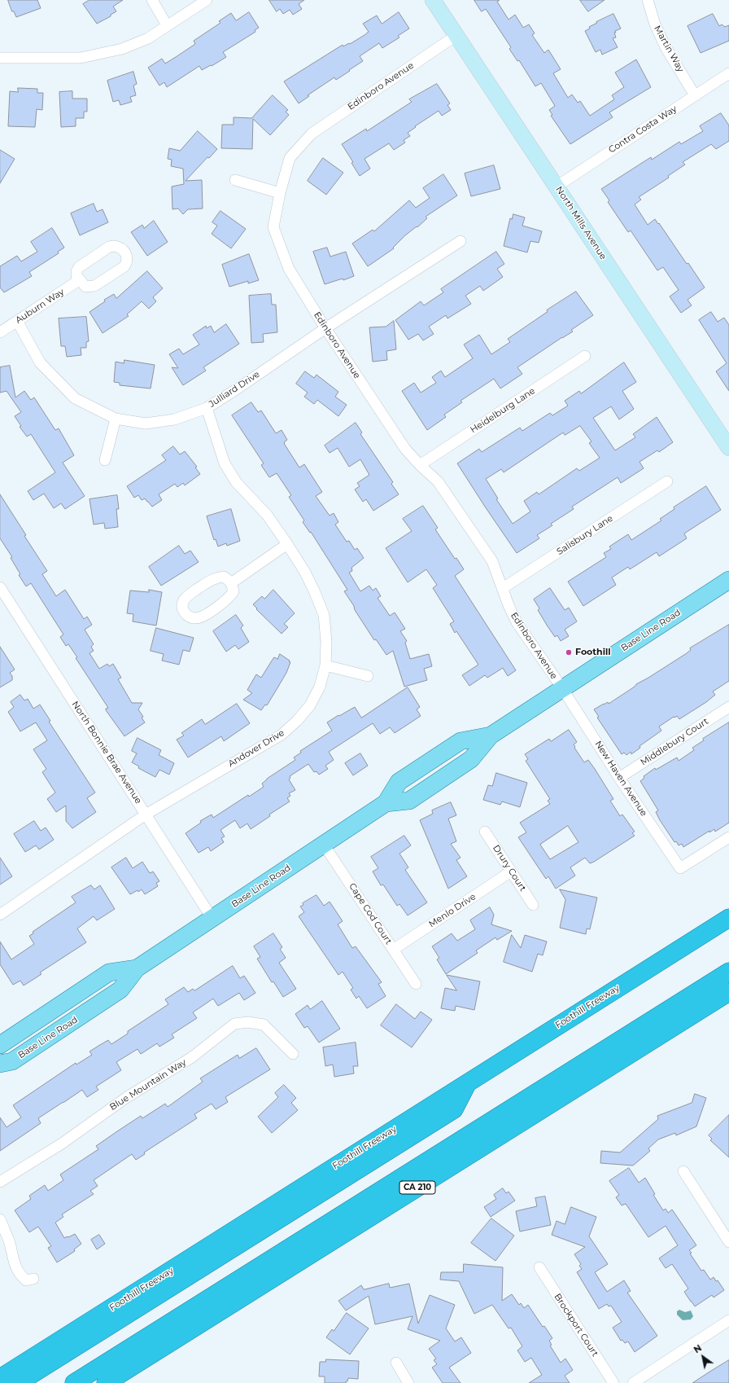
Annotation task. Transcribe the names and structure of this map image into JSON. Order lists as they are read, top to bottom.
{
  "streets": {
    "highway": ["Foothill Freeway", "CA 210"],
    "main road": ["North Mills Avenue", "Base Line Road"],
    "street": [
      "Martin Way",
      "Edinboro Avenue",
      "Contra Costa Way",
      "Auburn Way",
      "Julliard Drive",
      "Heidelburg Lane",
      "Salisbury Lane",
      "Middlebury Court",
      "Andover Drive",
      "North Bonnie Brae Avenue",
      "New Haven Avenue",
      "Drury Court",
      "Menlo Drive",
      "Cape Cod Court",
      "Blue Mountain Way",
      "Brockport Court"
    ]
  },
  "crossings": [
    ["Martin Way", "Contra Costa Way"],
    ["Edinboro Avenue", "North Mills Avenue"],
    ["Edinboro Avenue", "Julliard Drive"],
    ["Edinboro Avenue", "Heidelburg Lane"],
    ["Edinboro Avenue", "Salisbury Lane"],
    ["Edinboro Avenue", "Base Line Road"],
    ["Edinboro Avenue", "New Haven Avenue"],
    ["Contra Costa Way", "North Mills Avenue"],
    ["Auburn Way", "Julliard Drive"],
    ["Julliard Drive", "Andover Drive"],
    ["Base Line Road", "North Bonnie Brae Avenue"],
    ["Base Line Road", "New Haven Avenue"],
    ["Base Line Road", "Cape Cod Court"],
    ["Middlebury Court", "New Haven Avenue"],
    ["Andover Drive", "North Bonnie Brae Avenue"],
    ["Drury Court", "Menlo Drive"],
    ["Menlo Drive", "Cape Cod Court"]
  ],
  "places": ["Foothill"],
  "north": "top left"
}
